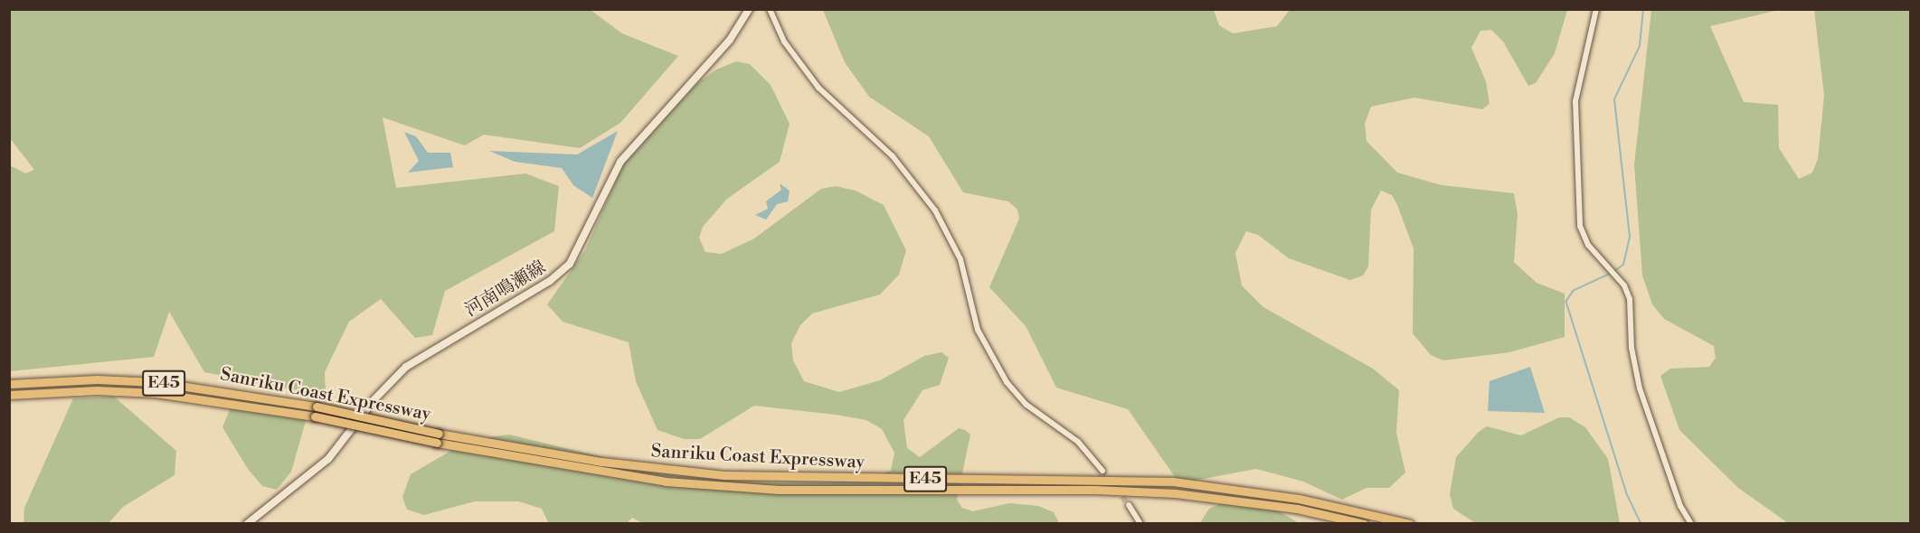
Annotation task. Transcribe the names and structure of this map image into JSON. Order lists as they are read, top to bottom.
{
  "streets": {
    "highway": ["E45", "Sanriku Coast Expressway"],
    "main road": ["河南鳴瀬線"]
  }
}
